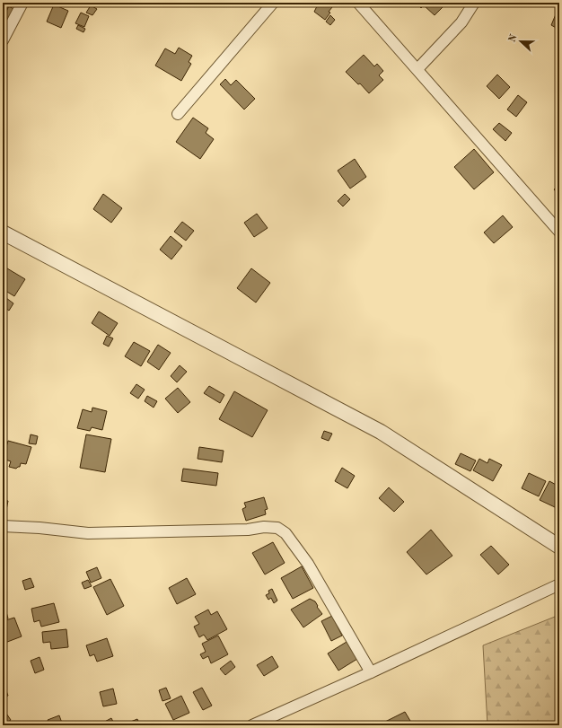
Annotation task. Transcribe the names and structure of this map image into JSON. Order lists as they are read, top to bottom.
{
  "north": "left"
}
